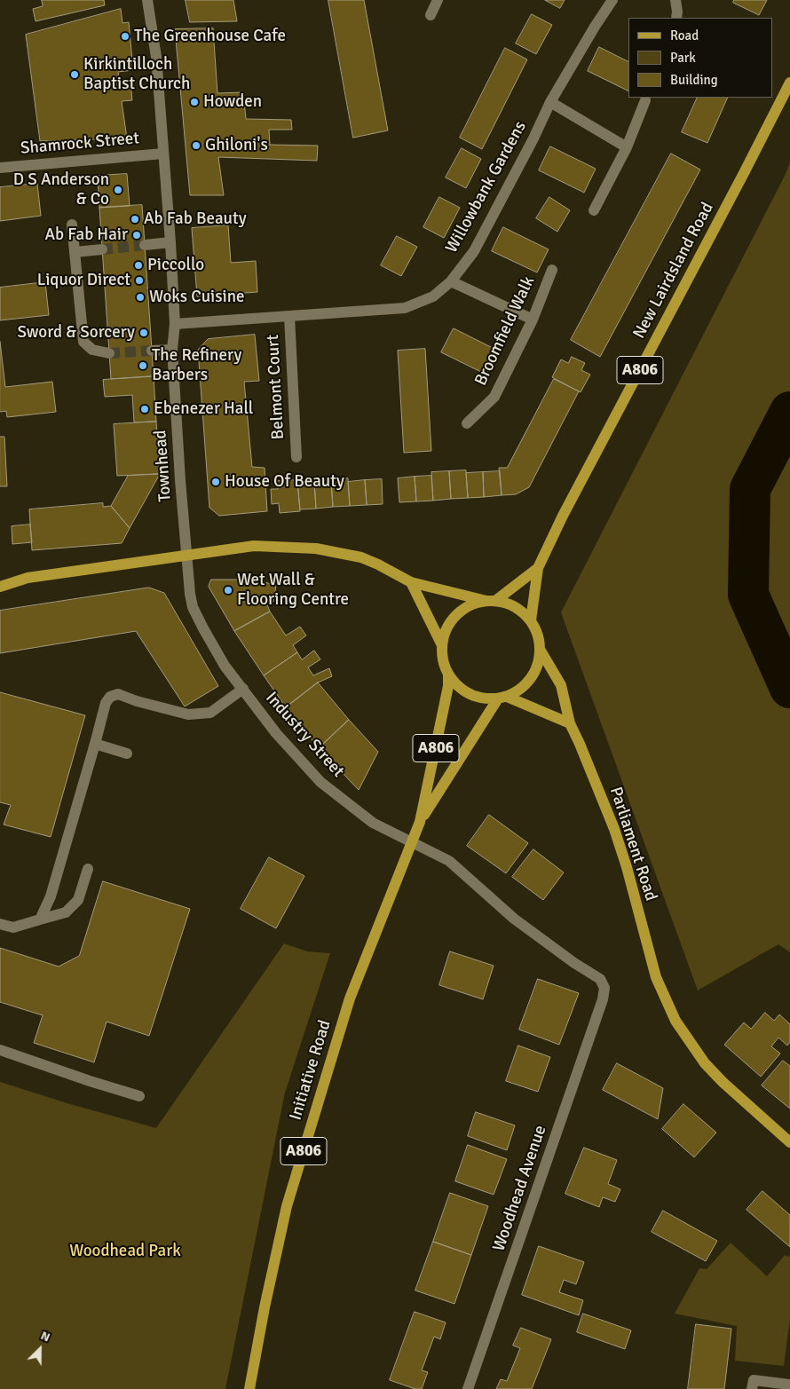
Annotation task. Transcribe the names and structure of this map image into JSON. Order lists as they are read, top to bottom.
{
  "streets": {
    "main road": [
      "New Lairdsland Road",
      "A806",
      "Parliament Road",
      "Initiative Road"
    ],
    "street": [
      "Shamrock Street",
      "Willowbank Gardens",
      "Broomfield Walk",
      "Belmont Court",
      "Townhead",
      "Industry Street",
      "Woodhead Avenue"
    ]
  },
  "crossings": [
    ["Shamrock Street", "Townhead"],
    ["Willowbank Gardens", "Belmont Court"],
    ["Willowbank Gardens", "Townhead"],
    ["New Lairdsland Road", "A806"],
    ["New Lairdsland Road", "Parliament Road"],
    ["A806", "Parliament Road"],
    ["A806", "Initiative Road"],
    ["Townhead", "Industry Street"],
    ["Industry Street", "Woodhead Avenue"]
  ],
  "parks": ["Woodhead Park"],
  "places": [
    "The Greenhouse Cafe",
    "Kirkintilloch Baptist Church",
    "Howden",
    "Ghiloni's",
    "D S Anderson & Co",
    "Ab Fab Beauty",
    "Ab Fab Hair",
    "Piccollo",
    "Liquor Direct",
    "Woks Cuisine",
    "Sword & Sorcery",
    "The Refinery Barbers",
    "Ebenezer Hall",
    "House Of Beauty",
    "Wet Wall & Flooring Centre"
  ],
  "legend": ["Road", "Park", "Building"],
  "north": "top right"
}
